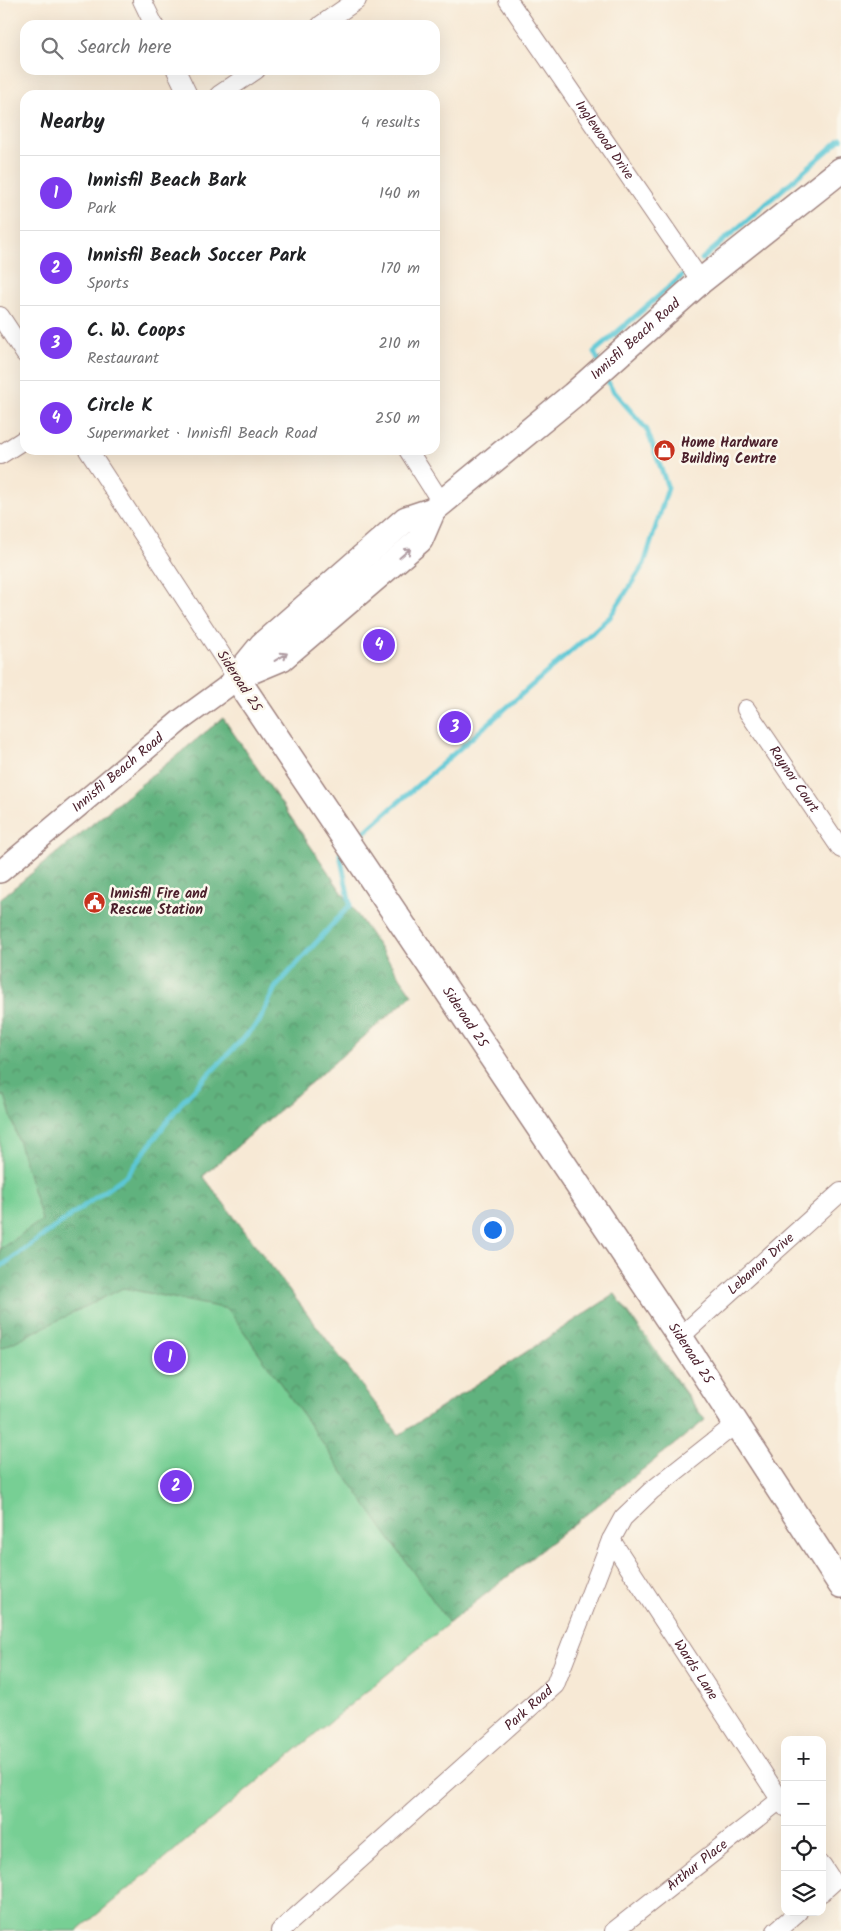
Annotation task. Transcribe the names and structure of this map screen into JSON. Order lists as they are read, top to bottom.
{
  "streets": {
    "main road": ["Innisfil Beach Road", "Sideroad 25"],
    "street": [
      "Inglewood Drive",
      "Raynor Court",
      "Lebanon Drive",
      "Wards Lane",
      "Park Road",
      "Arthur Place"
    ]
  },
  "crossings": [
    ["Inglewood Drive", "Innisfil Beach Road"],
    ["Innisfil Beach Road", "Sideroad 25"],
    ["Sideroad 25", "Lebanon Drive"],
    ["Sideroad 25", "Park Road"],
    ["Wards Lane", "Park Road"]
  ],
  "places": {
    "shop": ["Home Hardware Building Centre"],
    "public building": ["Innisfil Fire and Rescue Station"]
  },
  "page": {
    "search": "Search here",
    "heading": ["Nearby", "4 results"],
    "list": [
      {
        "mark": "1",
        "name": "Innisfil Beach Bark",
        "note": "Park",
        "value": "140 m"
      },
      {
        "mark": "2",
        "name": "Innisfil Beach Soccer Park",
        "note": "Sports",
        "value": "170 m"
      },
      {
        "mark": "3",
        "name": "C. W. Coops",
        "note": "Restaurant",
        "value": "210 m"
      },
      {
        "mark": "4",
        "name": "Circle K",
        "note": "Supermarket · Innisfil Beach Road",
        "value": "250 m"
      }
    ],
    "pins": [
      "4",
      "3",
      "1",
      "2"
    ],
    "map_buttons": ["+", "−"]
  }
}
